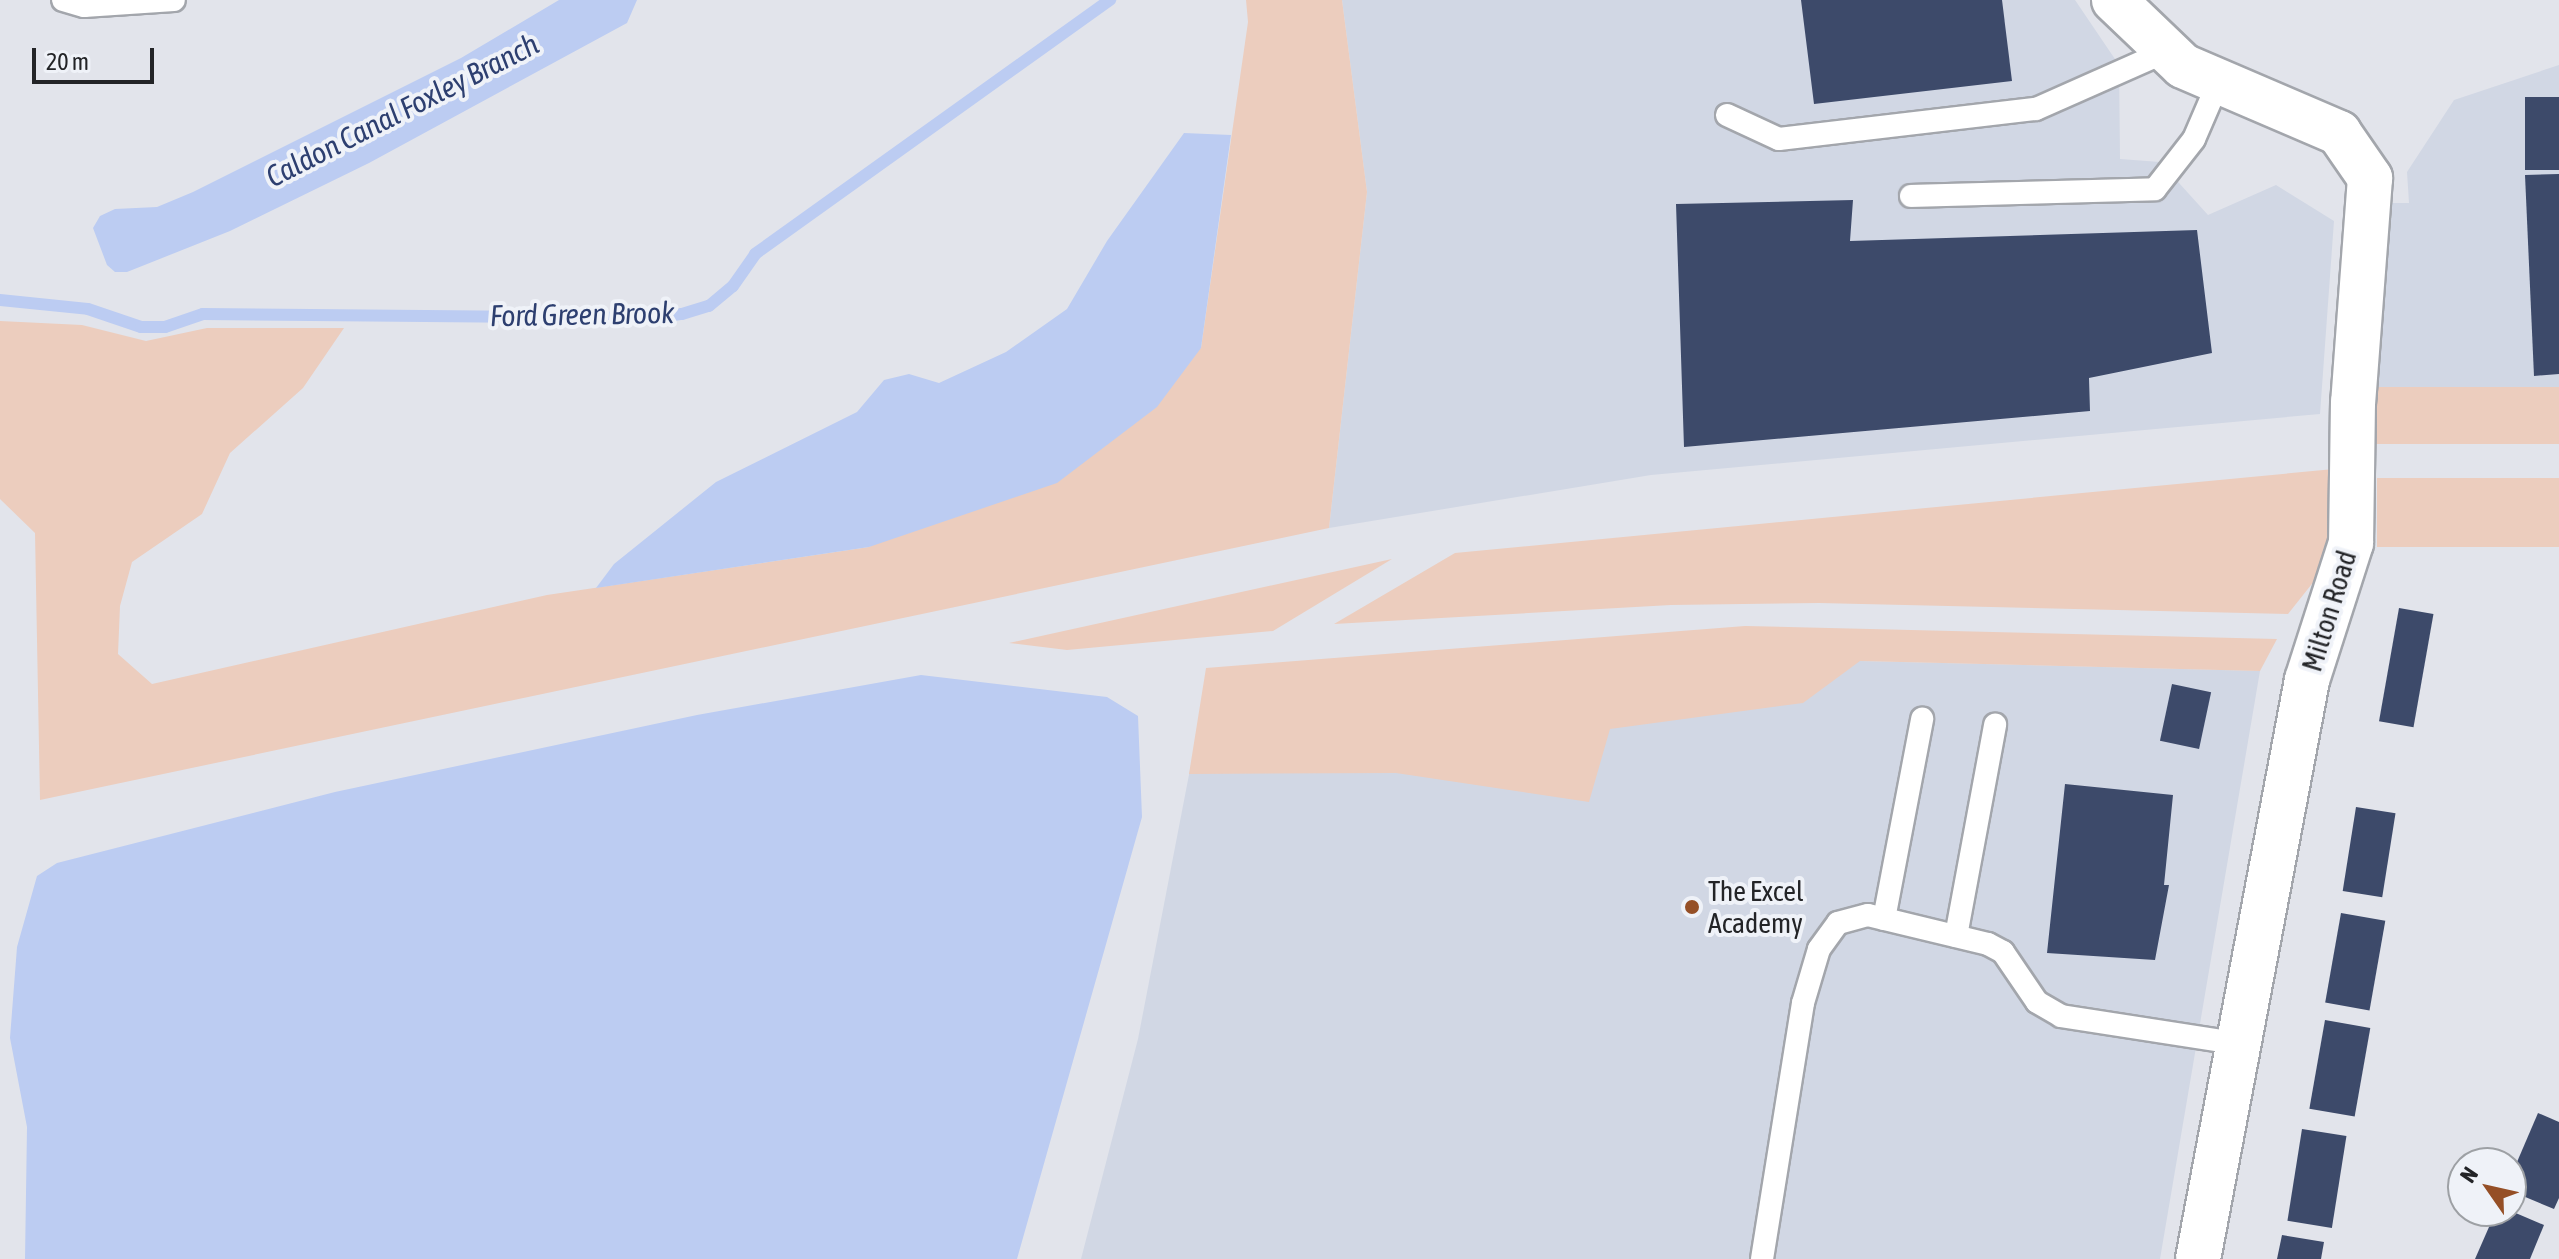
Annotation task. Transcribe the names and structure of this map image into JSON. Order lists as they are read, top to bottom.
{
  "streets": {
    "street": ["Milton Road"]
  },
  "water": ["Caldon Canal Foxley Branch", "Ford Green Brook"],
  "places": ["The Excel Academy"],
  "scale_bar": "20 m",
  "north": "top left"
}
